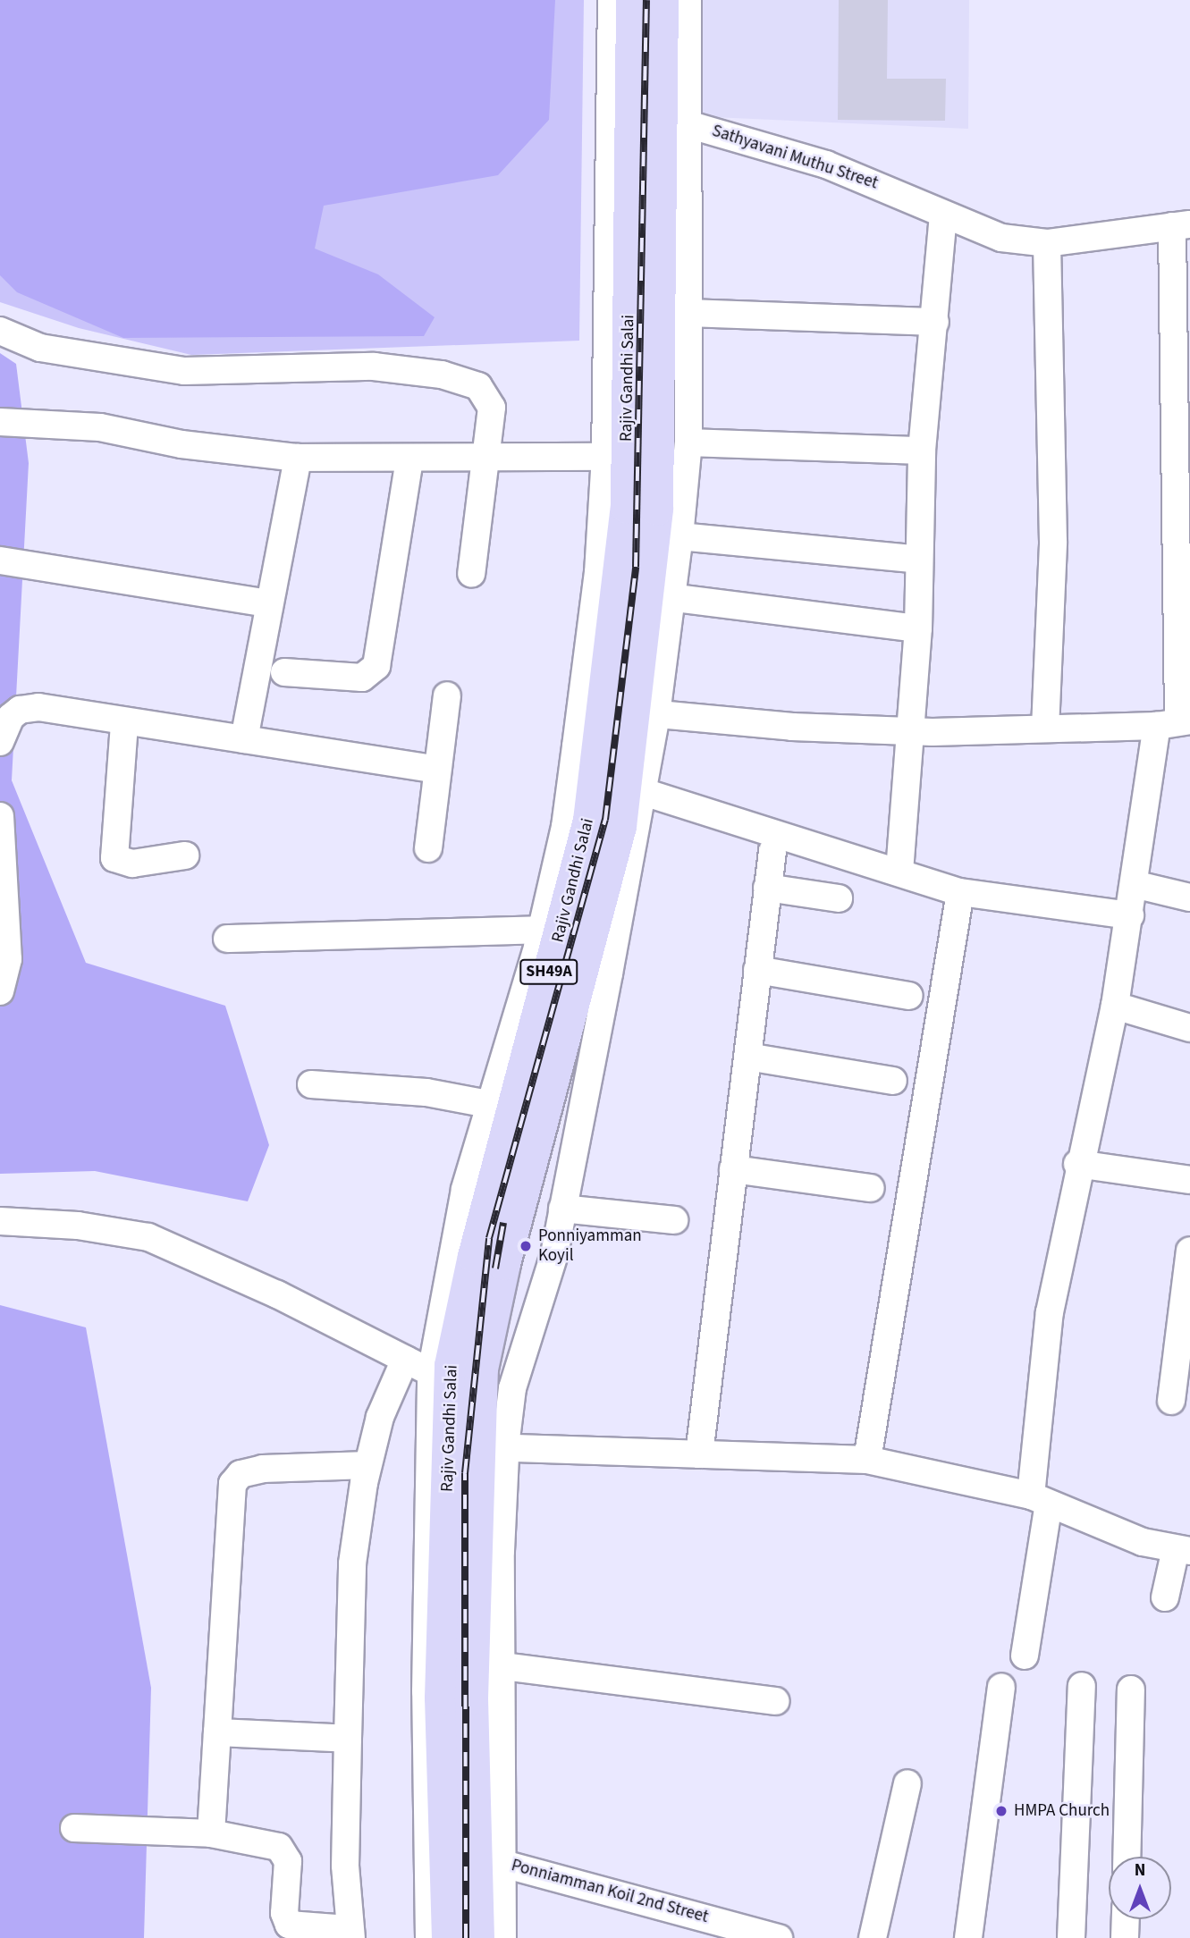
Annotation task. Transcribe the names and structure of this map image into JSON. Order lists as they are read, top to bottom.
{
  "streets": {
    "main road": ["Rajiv Gandhi Salai", "SH49A"],
    "street": ["Sathyavani Muthu Street", "Ponniamman Koil 2nd Street"]
  },
  "crossings": [
    ["Sathyavani Muthu Street", "Rajiv Gandhi Salai"],
    ["Rajiv Gandhi Salai", "Ponniamman Koil 2nd Street"]
  ],
  "places": ["Ponniyamman Koyil", "HMPA Church"],
  "north": "top"
}
